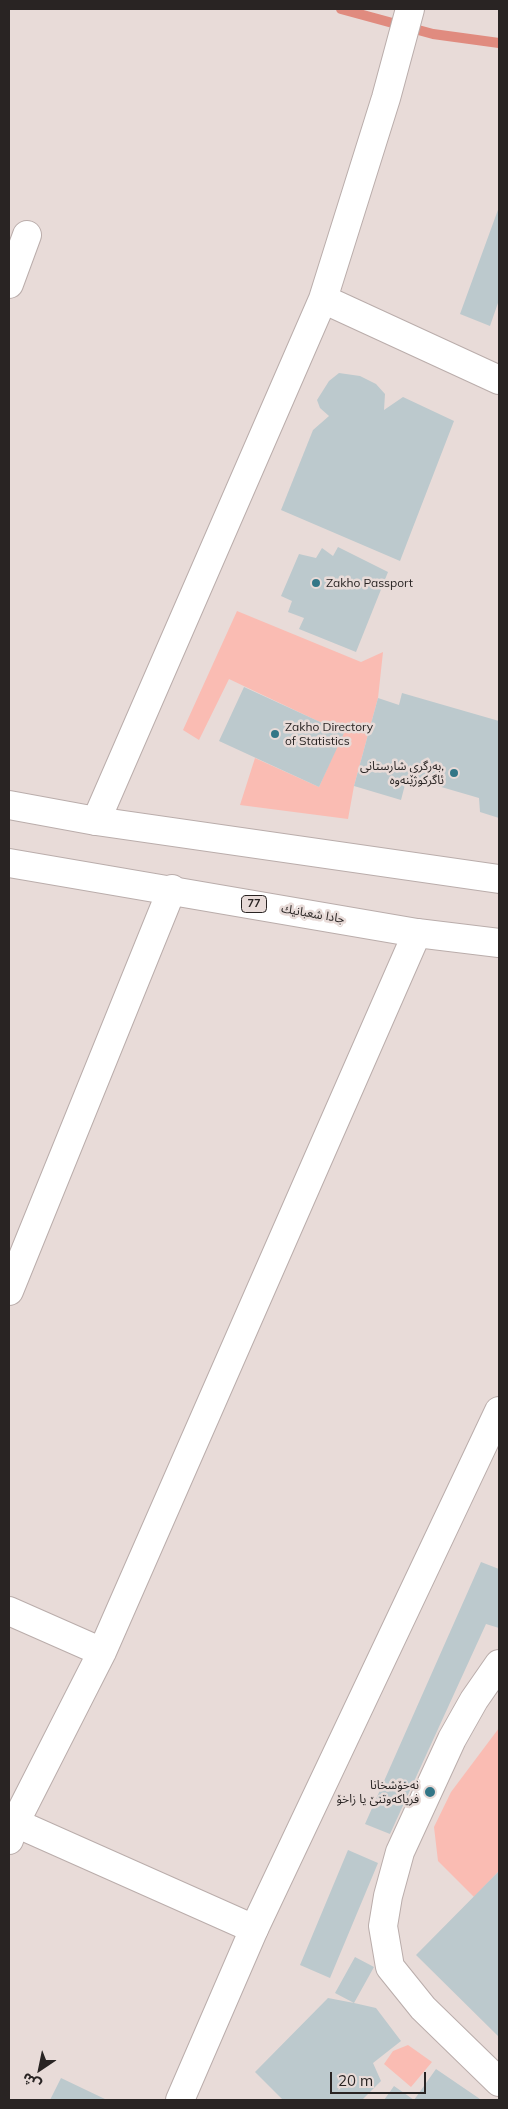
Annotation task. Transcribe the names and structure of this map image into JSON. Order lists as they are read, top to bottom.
{
  "streets": {
    "main road": ["77", "جادا شعبانيك"]
  },
  "places": [
    "Zakho Passport",
    "Zakho Directory of Statistics",
    "بەرگری شارستانی, ئاگرکوژێنەوە",
    "نه‌خۆشخانا فرياكه‌وتنێ يا زاخۆ"
  ],
  "scale_bar": "20 m",
  "north": "bottom left"
}
